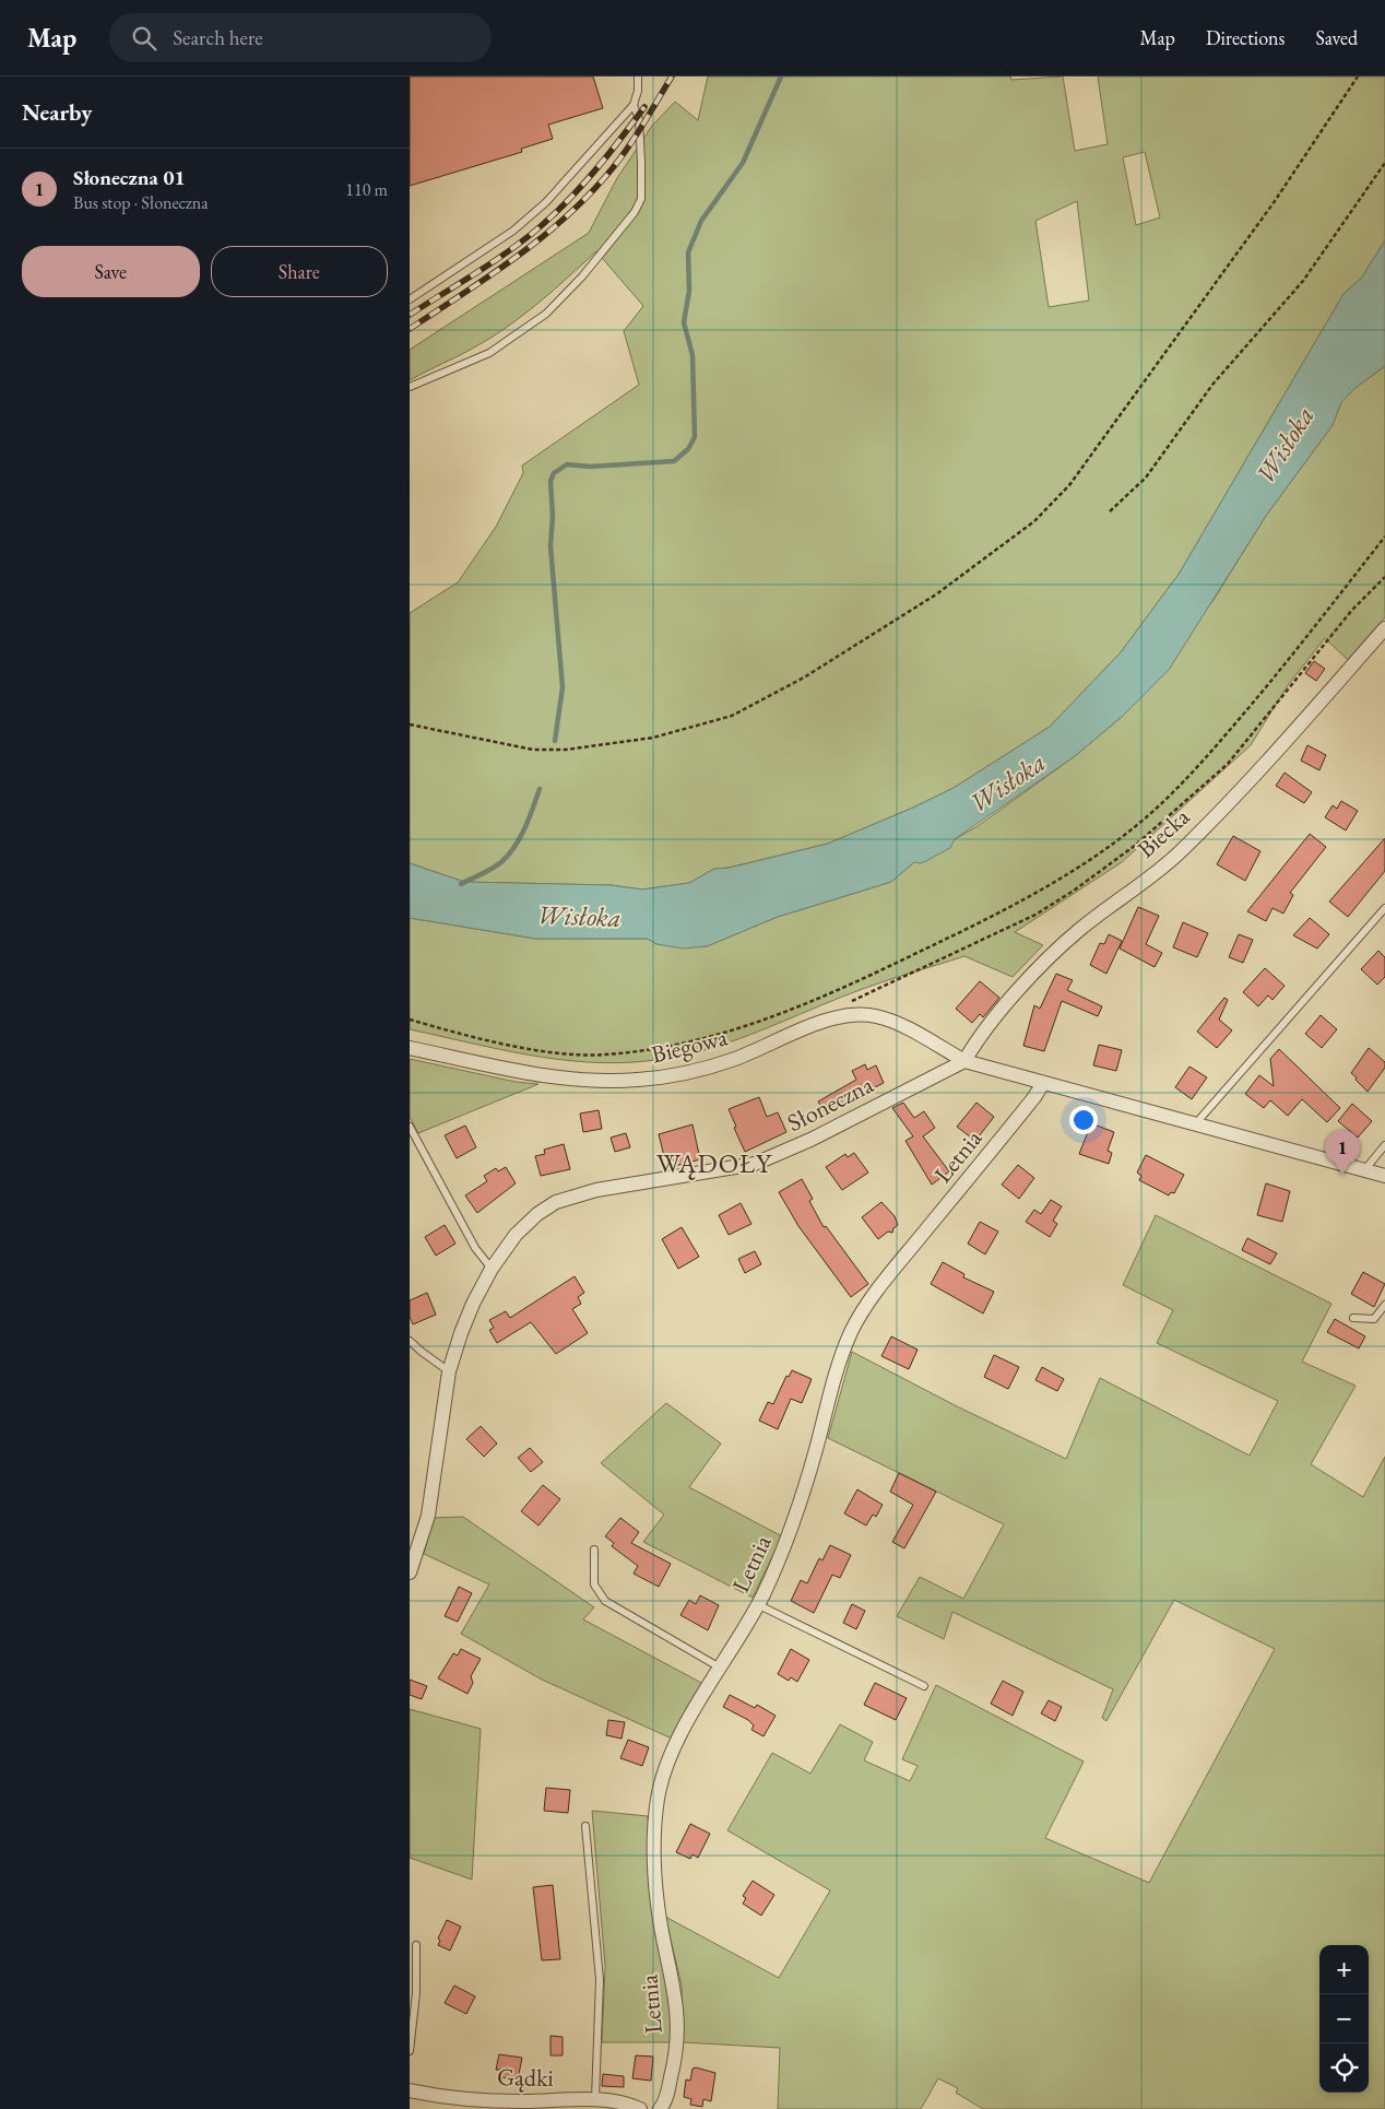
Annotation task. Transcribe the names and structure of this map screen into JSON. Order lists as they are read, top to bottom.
{
  "streets": {
    "street": [
      "Biecka",
      "Biegowa",
      "Słoneczna",
      "Letnia",
      "Gądki"
    ]
  },
  "crossings": [
    ["Biecka", "Biegowa"],
    ["Biecka", "Słoneczna"],
    ["Biegowa", "Słoneczna"]
  ],
  "districts": ["WĄDOŁY"],
  "water": ["Wisłoka"],
  "page": {
    "header": "Map",
    "search": "Search here",
    "nav": ["Map", "Directions", "Saved"],
    "heading": "Nearby",
    "list": [
      {
        "mark": "1",
        "name": "Słoneczna 01",
        "note": "Bus stop · Słoneczna",
        "value": "110 m"
      }
    ],
    "buttons": ["Save", "Share"],
    "pins": "1",
    "map_buttons": ["+", "−"]
  }
}
